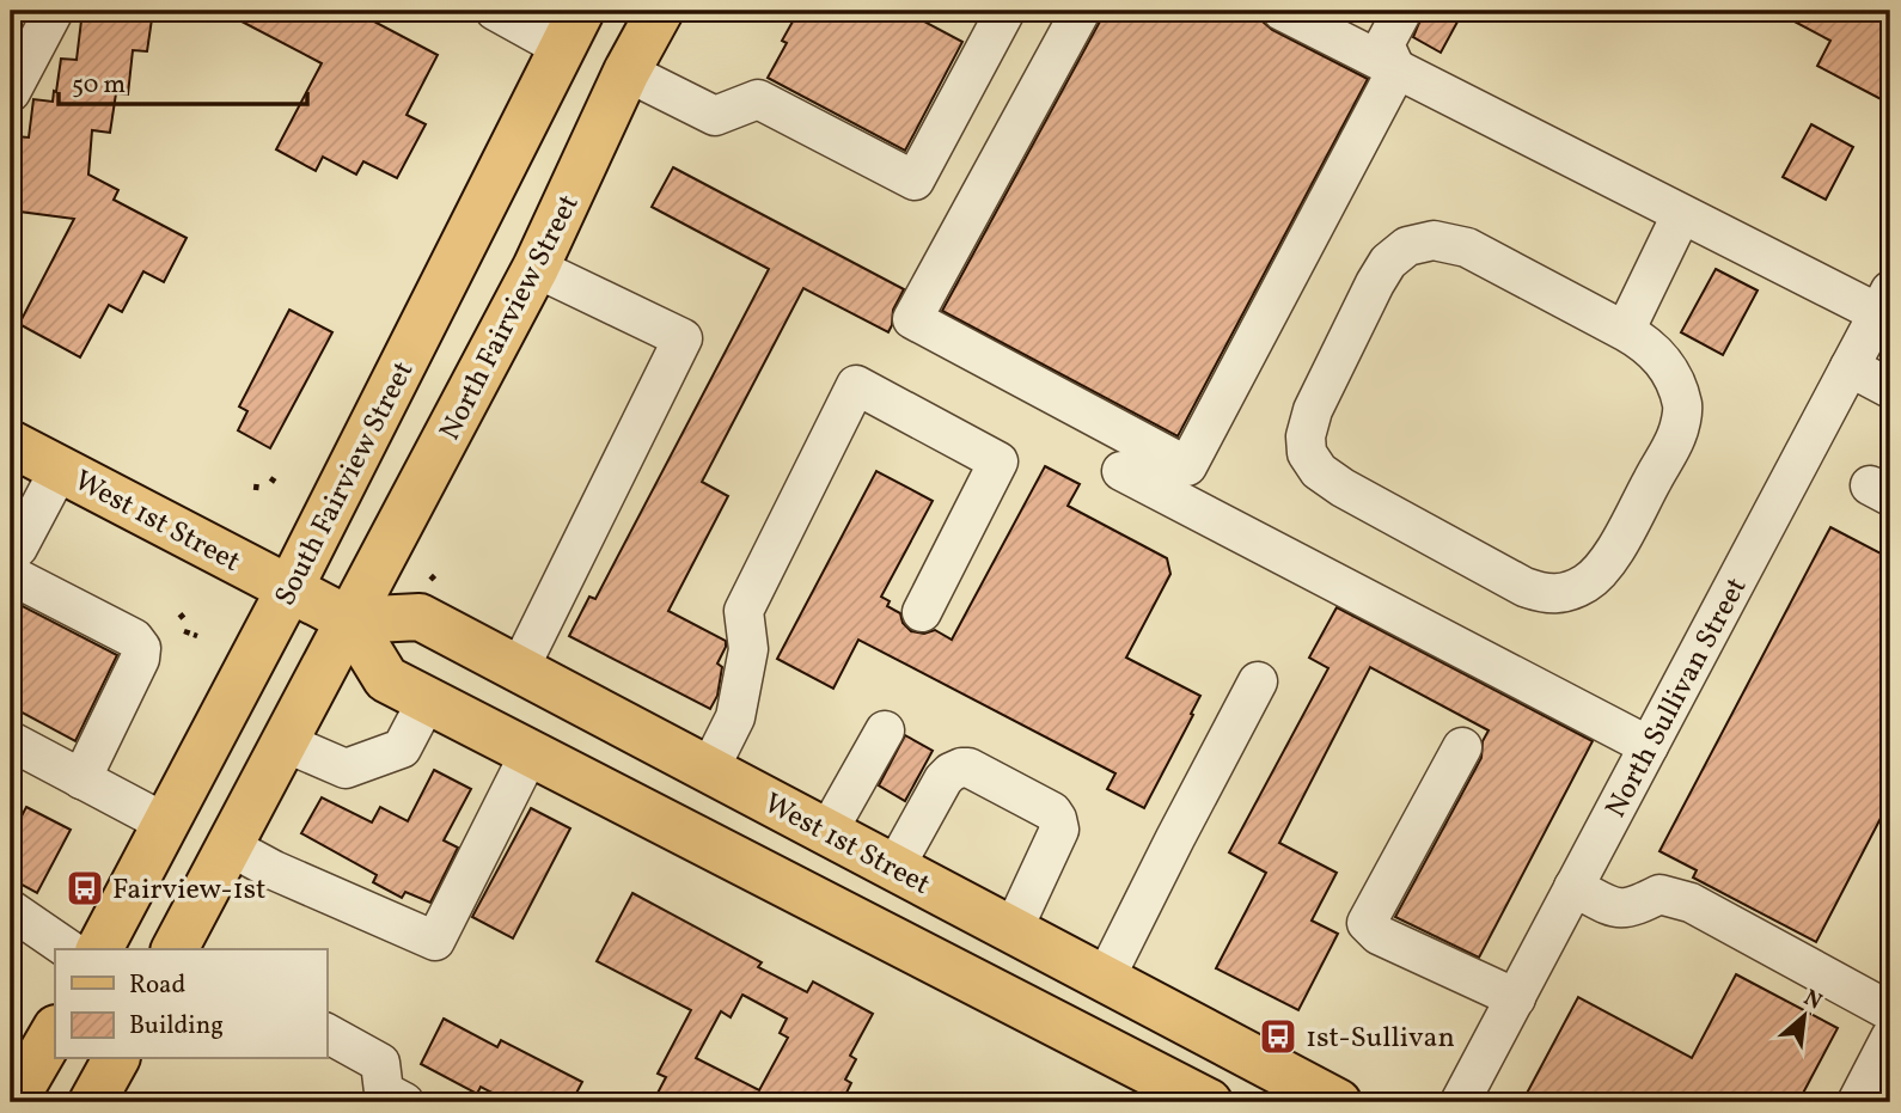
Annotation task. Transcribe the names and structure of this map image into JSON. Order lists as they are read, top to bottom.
{
  "streets": {
    "main road": ["North Fairview Street", "South Fairview Street", "West 1st Street"],
    "street": ["North Sullivan Street"]
  },
  "crossings": [
    ["North Fairview Street", "West 1st Street"],
    ["South Fairview Street", "West 1st Street"]
  ],
  "places": {
    "bus stop": ["Fairview-1st", "1st-Sullivan"]
  },
  "legend": ["Road", "Building"],
  "scale_bar": "50 m",
  "north": "top right"
}
